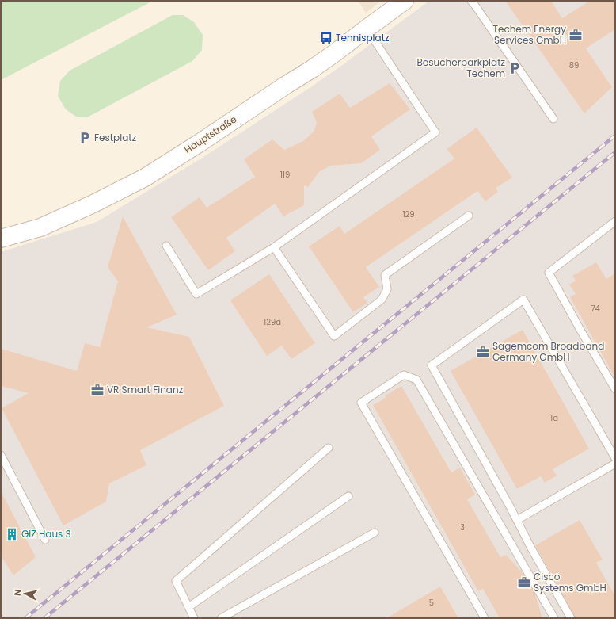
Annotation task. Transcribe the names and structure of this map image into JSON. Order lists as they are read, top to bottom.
{
  "streets": {
    "street": ["Hauptstraße"]
  },
  "places": {
    "office": [
      "Techem Energy Services GmbH",
      "Sagemcom Broadband Germany GmbH",
      "VR Smart Finanz",
      "Cisco Systems GmbH"
    ],
    "bus stop": ["Tennisplatz"],
    "parking": ["Besucherparkplatz Techem", "Festplatz"],
    "building": ["GIZ Haus 3"]
  },
  "house_numbers": [
    "89",
    "119",
    "129",
    "74",
    "129a",
    "1a",
    "3",
    "5"
  ],
  "north": "left"
}
